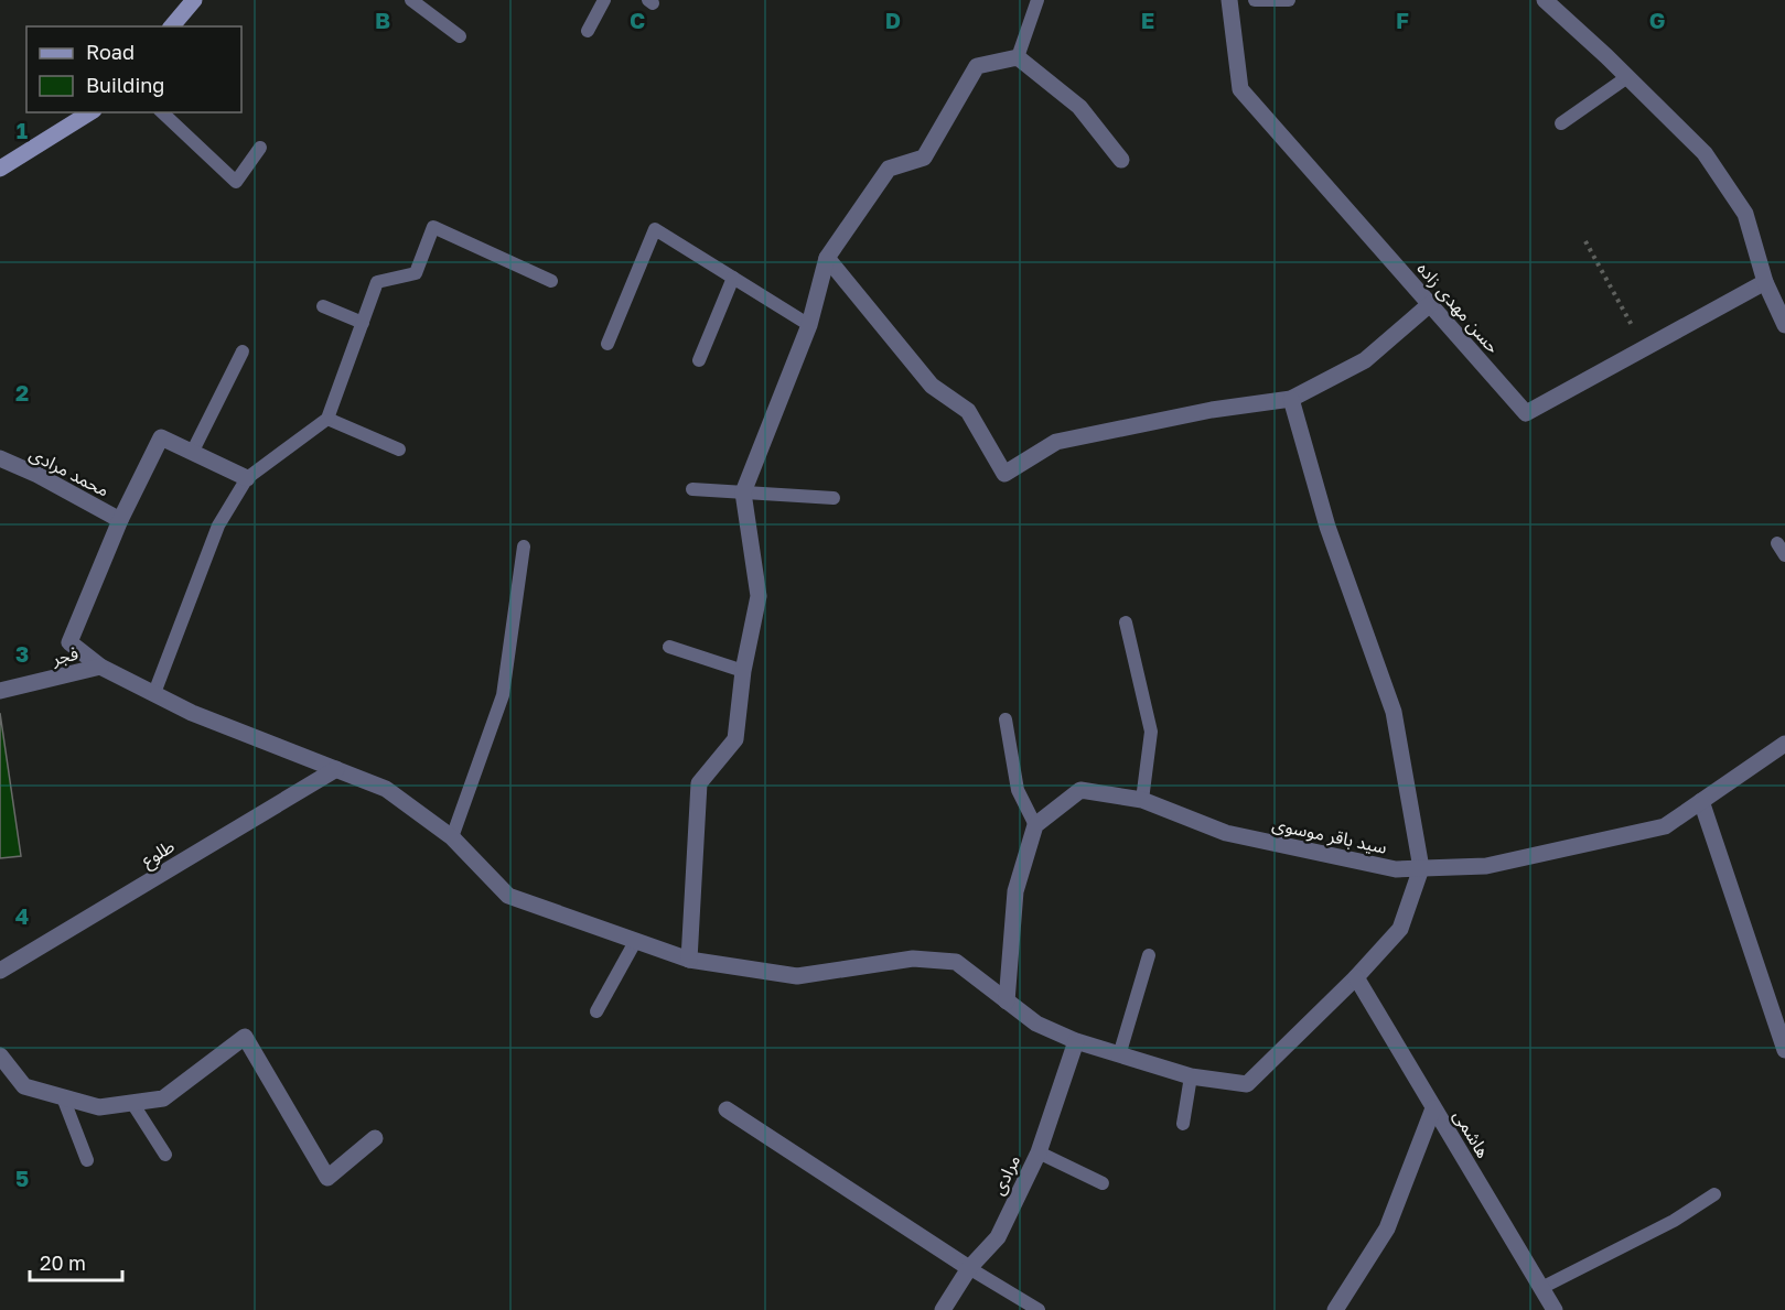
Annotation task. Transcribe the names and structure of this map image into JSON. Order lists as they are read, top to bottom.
{
  "streets": {
    "street": [
      "حسن مهدی زاده",
      "محمد مرادی",
      "فجر",
      "سید باقر موسوی",
      "طلوع",
      "هاشمی",
      "مرادی"
    ]
  },
  "legend": ["Road", "Building"],
  "scale_bar": "20 m",
  "grid": {
    "columns": [
      "B",
      "C",
      "D",
      "E",
      "F",
      "G"
    ],
    "rows": [
      "1",
      "2",
      "3",
      "4",
      "5"
    ]
  }
}
